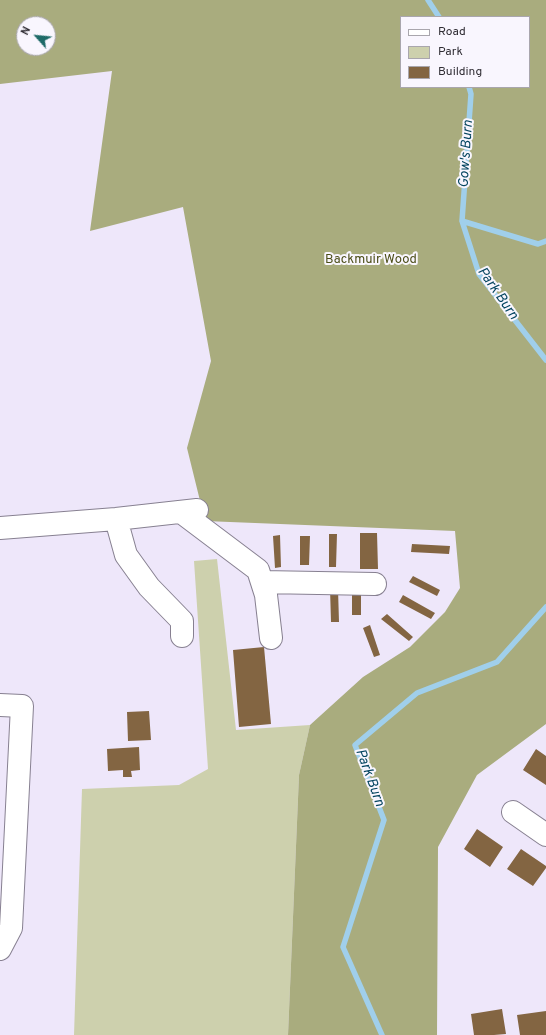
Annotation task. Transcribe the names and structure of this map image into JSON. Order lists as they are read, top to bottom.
{
  "water": ["Gow's Burn", "Park Burn"],
  "parks": ["Backmuir Wood"],
  "legend": ["Road", "Park", "Building"],
  "north": "top left"
}
